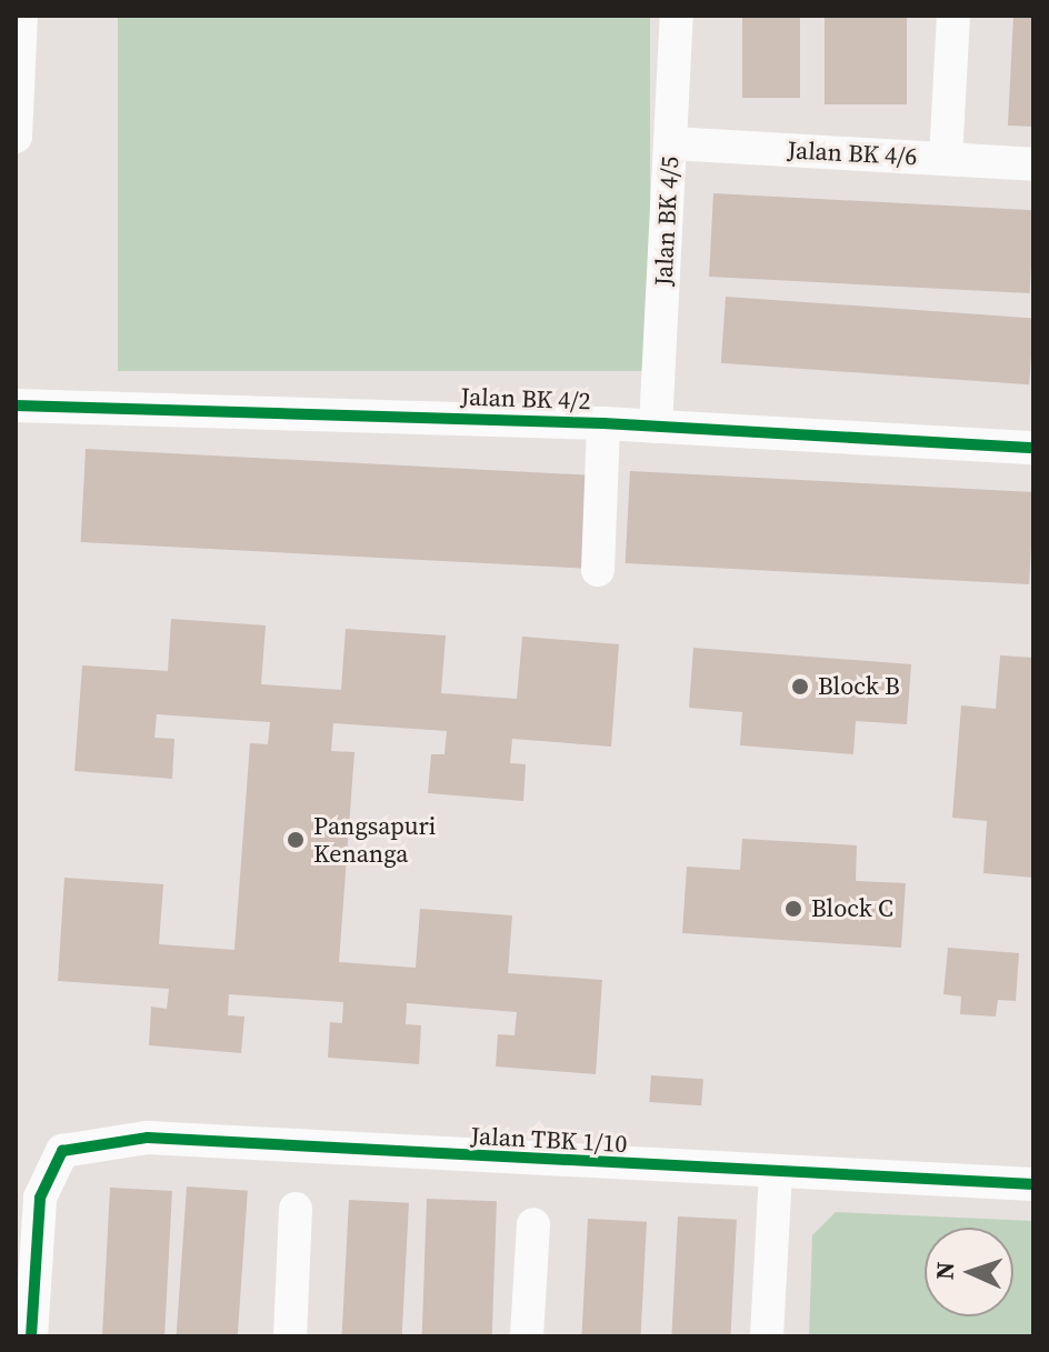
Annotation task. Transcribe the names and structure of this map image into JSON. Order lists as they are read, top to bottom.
{
  "streets": {
    "street": [
      "Jalan BK 4/6",
      "Jalan BK 4/5",
      "Jalan BK 4/2",
      "Jalan TBK 1/10"
    ]
  },
  "crossings": [
    ["Jalan BK 4/6", "Jalan BK 4/5"],
    ["Jalan BK 4/5", "Jalan BK 4/2"]
  ],
  "places": ["Block B", "Pangsapuri Kenanga", "Block C"],
  "north": "left"
}
